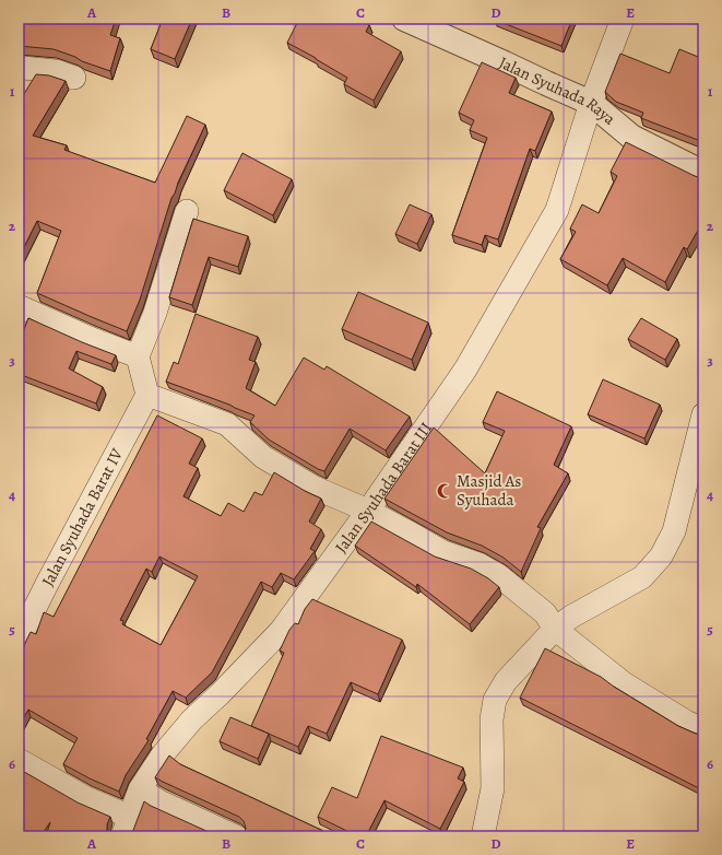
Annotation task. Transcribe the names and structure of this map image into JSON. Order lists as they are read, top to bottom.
{
  "streets": {
    "street": ["Jalan Syuhada Raya", "Jalan Syuhada Barat III", "Jalan Syuhada Barat IV"]
  },
  "crossings": [
    ["Jalan Syuhada Raya", "Jalan Syuhada Barat III"]
  ],
  "places": {
    "mosque": ["Masjid As Syuhada"]
  },
  "grid": {
    "columns": [
      "A",
      "B",
      "C",
      "D",
      "E"
    ],
    "rows": [
      "1",
      "2",
      "3",
      "4",
      "5",
      "6"
    ]
  }
}
